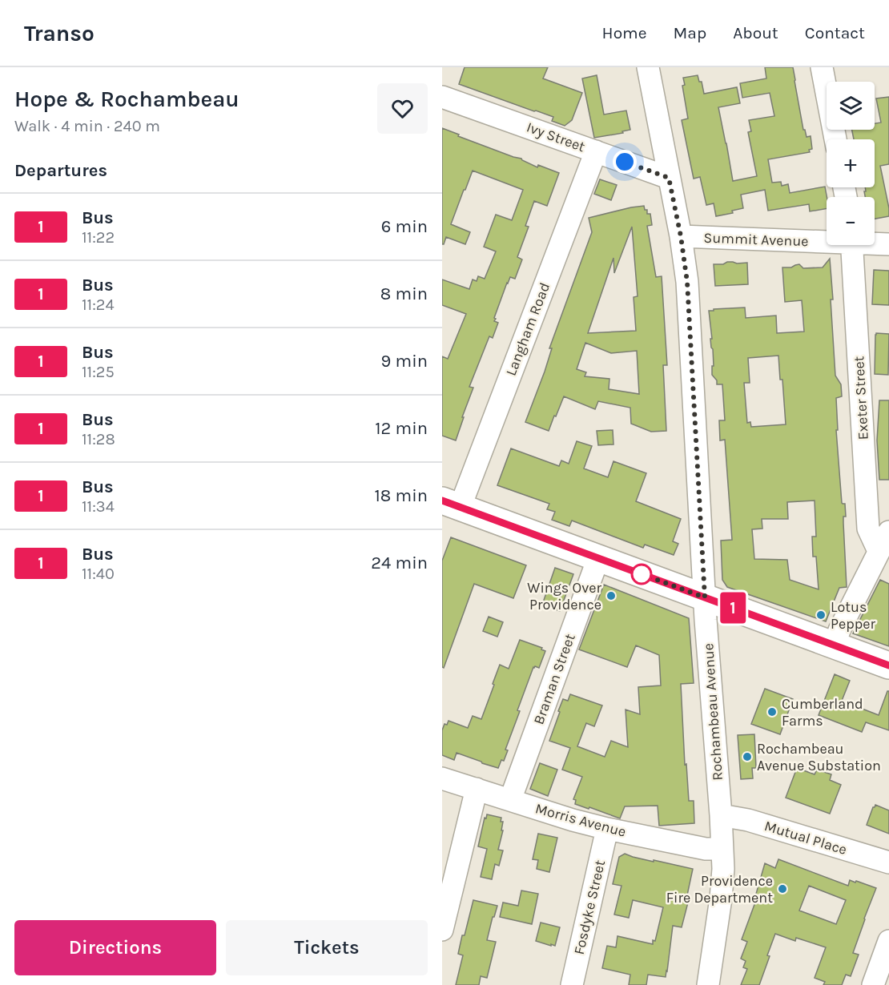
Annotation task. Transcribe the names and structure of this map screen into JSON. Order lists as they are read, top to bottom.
{
  "streets": {
    "street": [
      "Ivy Street",
      "Summit Avenue",
      "Langham Road",
      "Exeter Street",
      "Braman Street",
      "Rochambeau Avenue",
      "Morris Avenue",
      "Mutual Place",
      "Fosdyke Street"
    ]
  },
  "crossings": [
    ["Ivy Street", "Langham Road"],
    ["Ivy Street", "Rochambeau Avenue"],
    ["Summit Avenue", "Rochambeau Avenue"],
    ["Braman Street", "Morris Avenue"],
    ["Rochambeau Avenue", "Morris Avenue"],
    ["Rochambeau Avenue", "Mutual Place"],
    ["Morris Avenue", "Fosdyke Street"]
  ],
  "places": [
    "Wings Over Providence",
    "Lotus Pepper",
    "Cumberland Farms",
    "Rochambeau Avenue Substation",
    "Providence Fire Department"
  ],
  "lines": ["bus line 1"],
  "page": {
    "header": "Transo",
    "nav": [
      "Home",
      "Map",
      "About",
      "Contact"
    ],
    "heading": [
      ["Hope & Rochambeau", "Walk · 4 min · 240 m"],
      "Departures"
    ],
    "on_map": "1",
    "map_buttons": ["+", "−"],
    "list": [
      {
        "mark": "1",
        "name": "Bus",
        "note": "11:22",
        "value": "6 min"
      },
      {
        "mark": "1",
        "name": "Bus",
        "note": "11:24",
        "value": "8 min"
      },
      {
        "mark": "1",
        "name": "Bus",
        "note": "11:25",
        "value": "9 min"
      },
      {
        "mark": "1",
        "name": "Bus",
        "note": "11:28",
        "value": "12 min"
      },
      {
        "mark": "1",
        "name": "Bus",
        "note": "11:34",
        "value": "18 min"
      },
      {
        "mark": "1",
        "name": "Bus",
        "note": "11:40",
        "value": "24 min"
      }
    ],
    "buttons": ["Directions", "Tickets"]
  }
}
